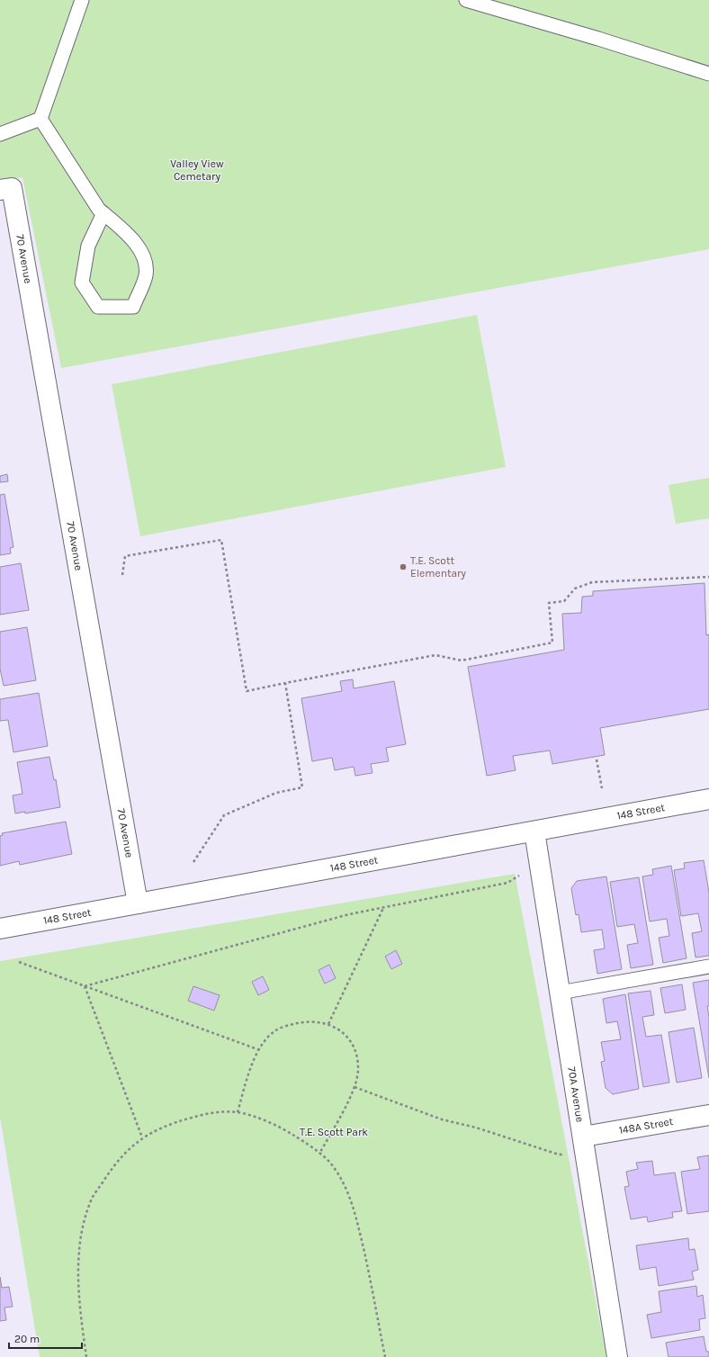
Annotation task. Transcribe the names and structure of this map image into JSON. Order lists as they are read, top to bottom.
{
  "streets": {
    "street": [
      "70 Avenue",
      "148 Street",
      "70A Avenue",
      "148A Street"
    ]
  },
  "crossings": [
    ["70 Avenue", "148 Street"],
    ["148 Street", "70A Avenue"],
    ["70A Avenue", "148A Street"]
  ],
  "parks": ["Valley View Cemetary", "T.E. Scott Park"],
  "places": ["T.E. Scott Elementary"],
  "scale_bar": "20 m"
}
